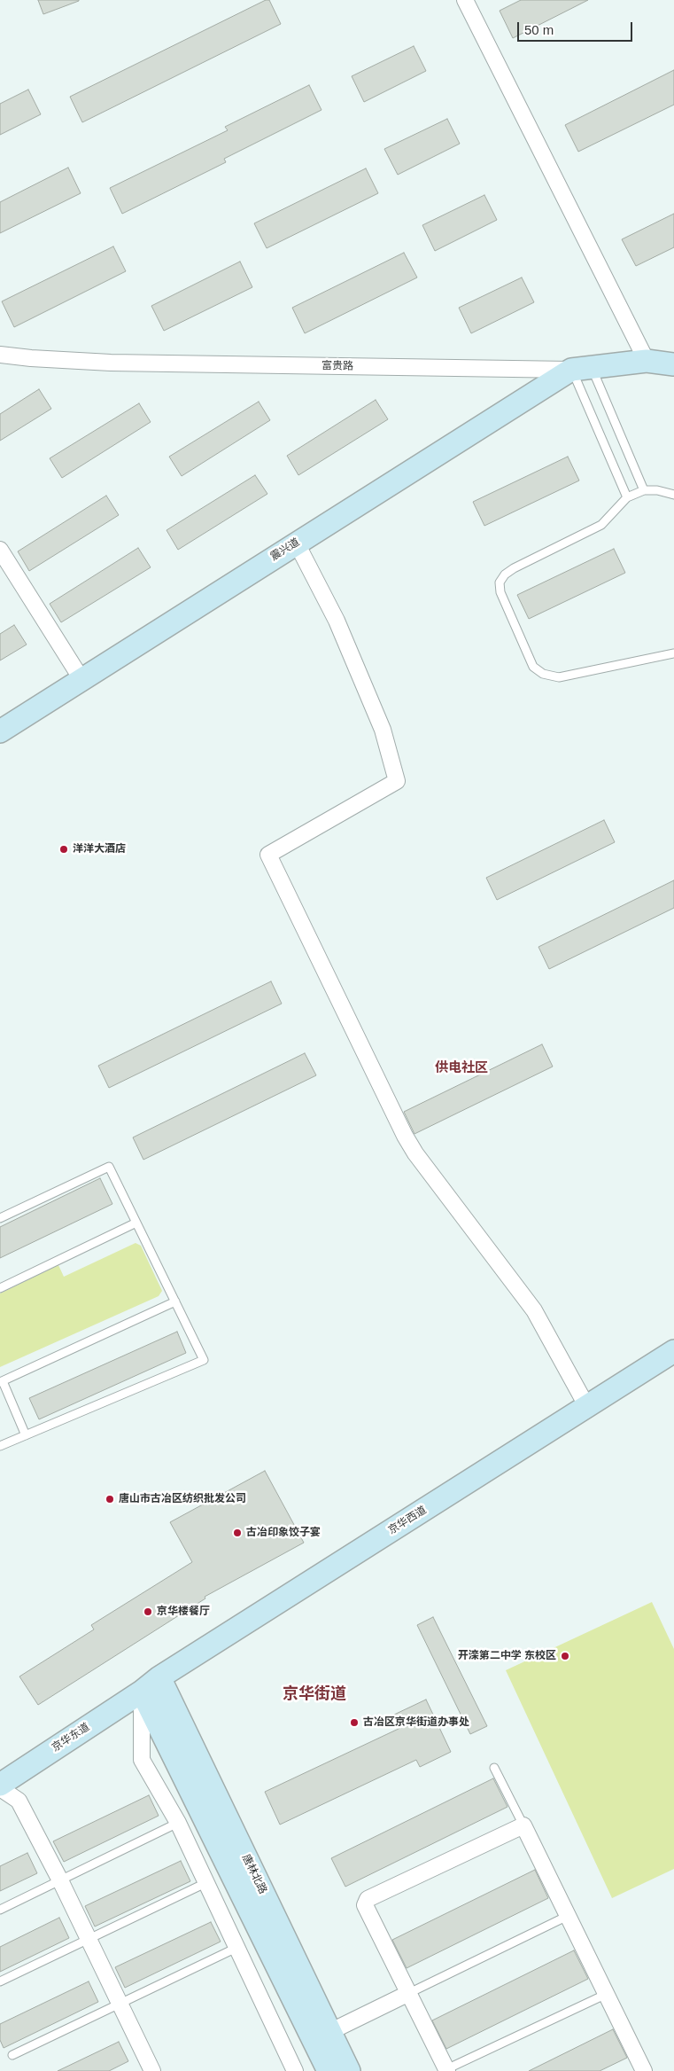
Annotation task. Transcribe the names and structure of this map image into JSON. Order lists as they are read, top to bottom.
{
  "streets": {
    "main road": [
      "富贵路",
      "震兴道",
      "京华西道",
      "京华东道",
      "唐林北路"
    ]
  },
  "crossings": [
    ["富贵路", "震兴道"],
    ["京华西道", "京华东道"],
    ["京华西道", "唐林北路"],
    ["京华东道", "唐林北路"]
  ],
  "districts": ["供电社区", "京华街道"],
  "places": [
    "洋洋大酒店",
    "唐山市古冶区纺织批发公司",
    "古冶印象饺子宴",
    "京华楼餐厅",
    "开滦第二中学 东校区",
    "古冶区京华街道办事处"
  ],
  "scale_bar": "50 m"
}
